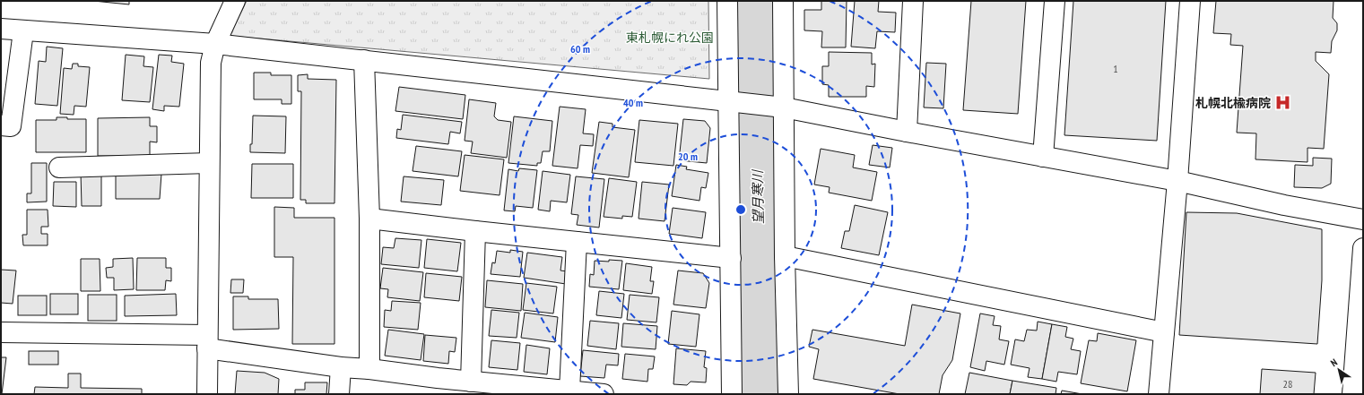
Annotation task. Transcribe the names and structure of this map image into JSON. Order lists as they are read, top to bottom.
{
  "water": ["望月寒川"],
  "parks": ["東札幌にれ公園"],
  "places": {
    "hospital": ["札幌北楡病院"]
  },
  "house_numbers": ["1", "28"],
  "north": "top left",
  "rings": ["60 m", "40 m", "20 m"]
}
